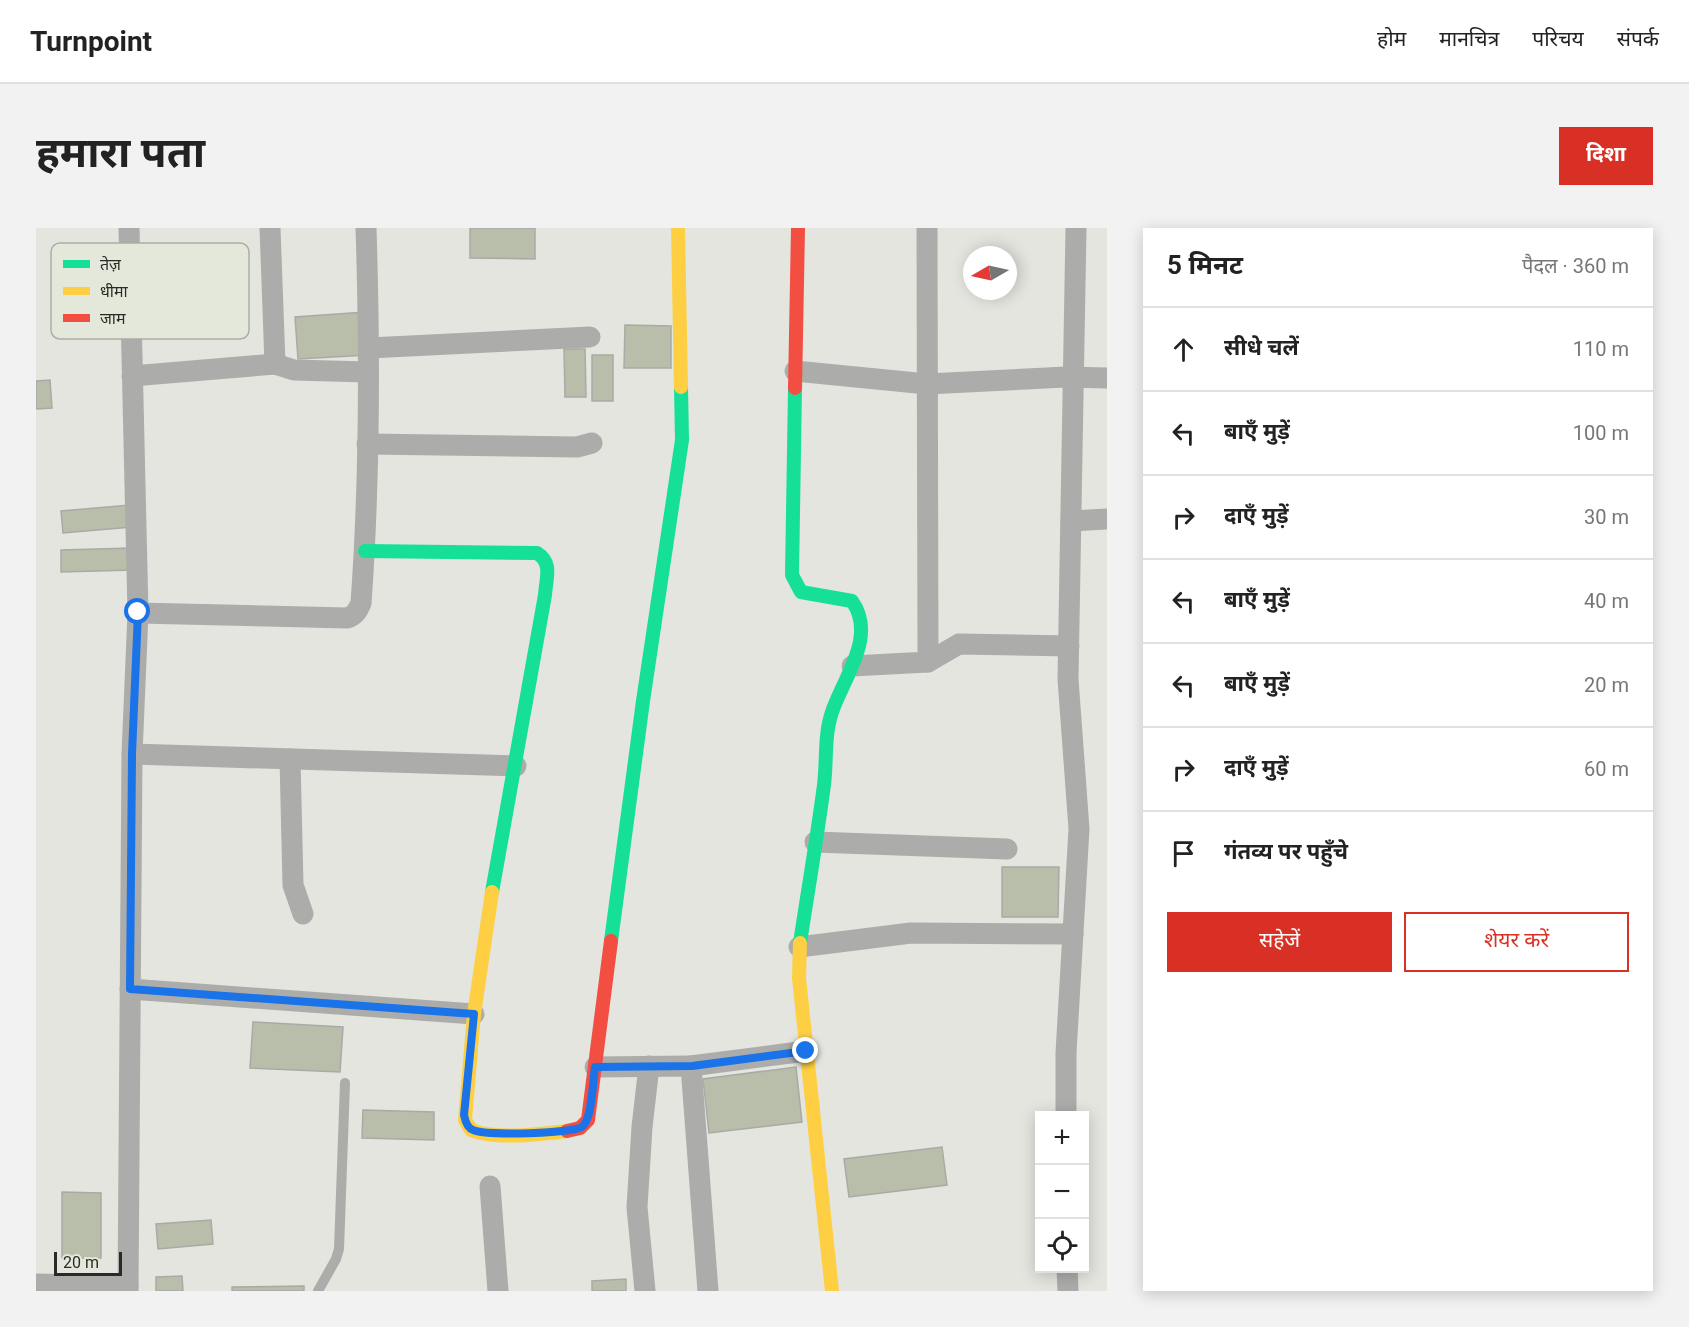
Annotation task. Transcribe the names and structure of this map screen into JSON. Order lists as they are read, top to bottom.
{
  "legend": ["तेज़", "धीमा", "जाम"],
  "scale_bar": "20 m",
  "north": "left",
  "page": {
    "header": "Turnpoint",
    "nav": [
      "होम",
      "मानचित्र",
      "परिचय",
      "संपर्क"
    ],
    "buttons": [
      "दिशा",
      ["सहेजें", "शेयर करें"]
    ],
    "title": "हमारा पता",
    "heading": ["5 मिनट", "पैदल · 360 m"],
    "list": [
      ["सीधे चलें", "110 m"],
      ["बाएँ मुड़ें", "100 m"],
      ["दाएँ मुड़ें", "30 m"],
      ["बाएँ मुड़ें", "40 m"],
      ["बाएँ मुड़ें", "20 m"],
      ["दाएँ मुड़ें", "60 m"],
      "गंतव्य पर पहुँचे"
    ],
    "map_buttons": ["+", "−"],
    "scale": "20 m"
  }
}
